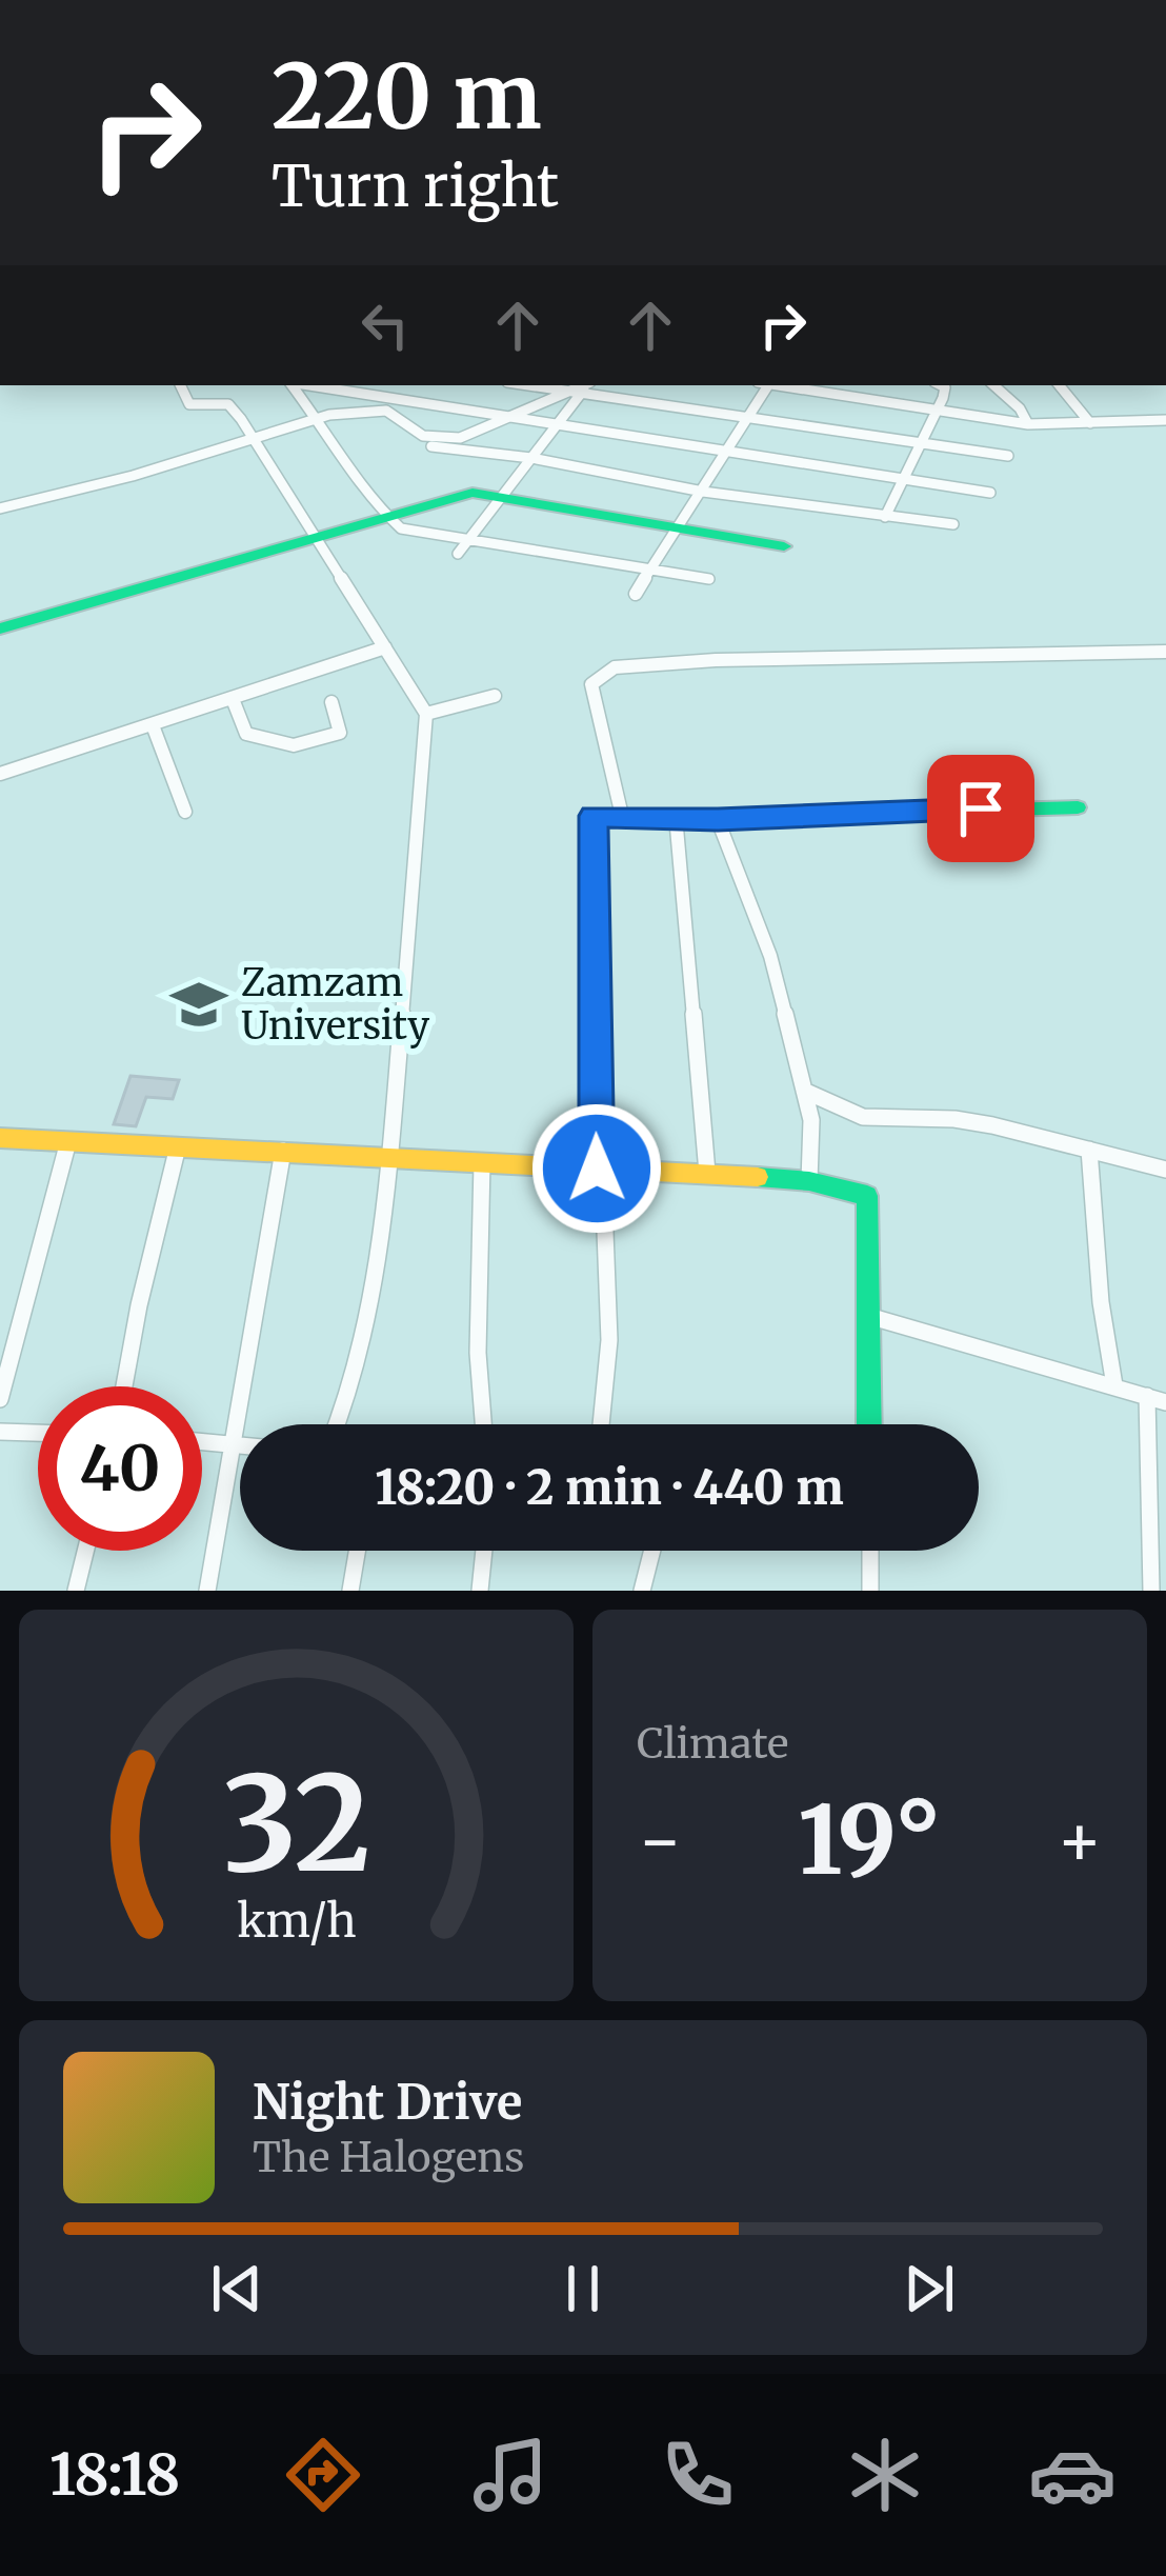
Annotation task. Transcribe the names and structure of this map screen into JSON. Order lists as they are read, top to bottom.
{
  "places": {
    "school or university": ["Zamzam University"]
  },
  "page": {
    "turn": ["220 m", "Turn right"],
    "limit": "40",
    "trip": "18:20 · 2 min · 440 m",
    "tile": "Climate",
    "heat": ["−", "19°", "+"],
    "song": ["Night Drive", "The Halogens"],
    "tabs": "18:18",
    "gauge": ["32", "km/h"]
  }
}
